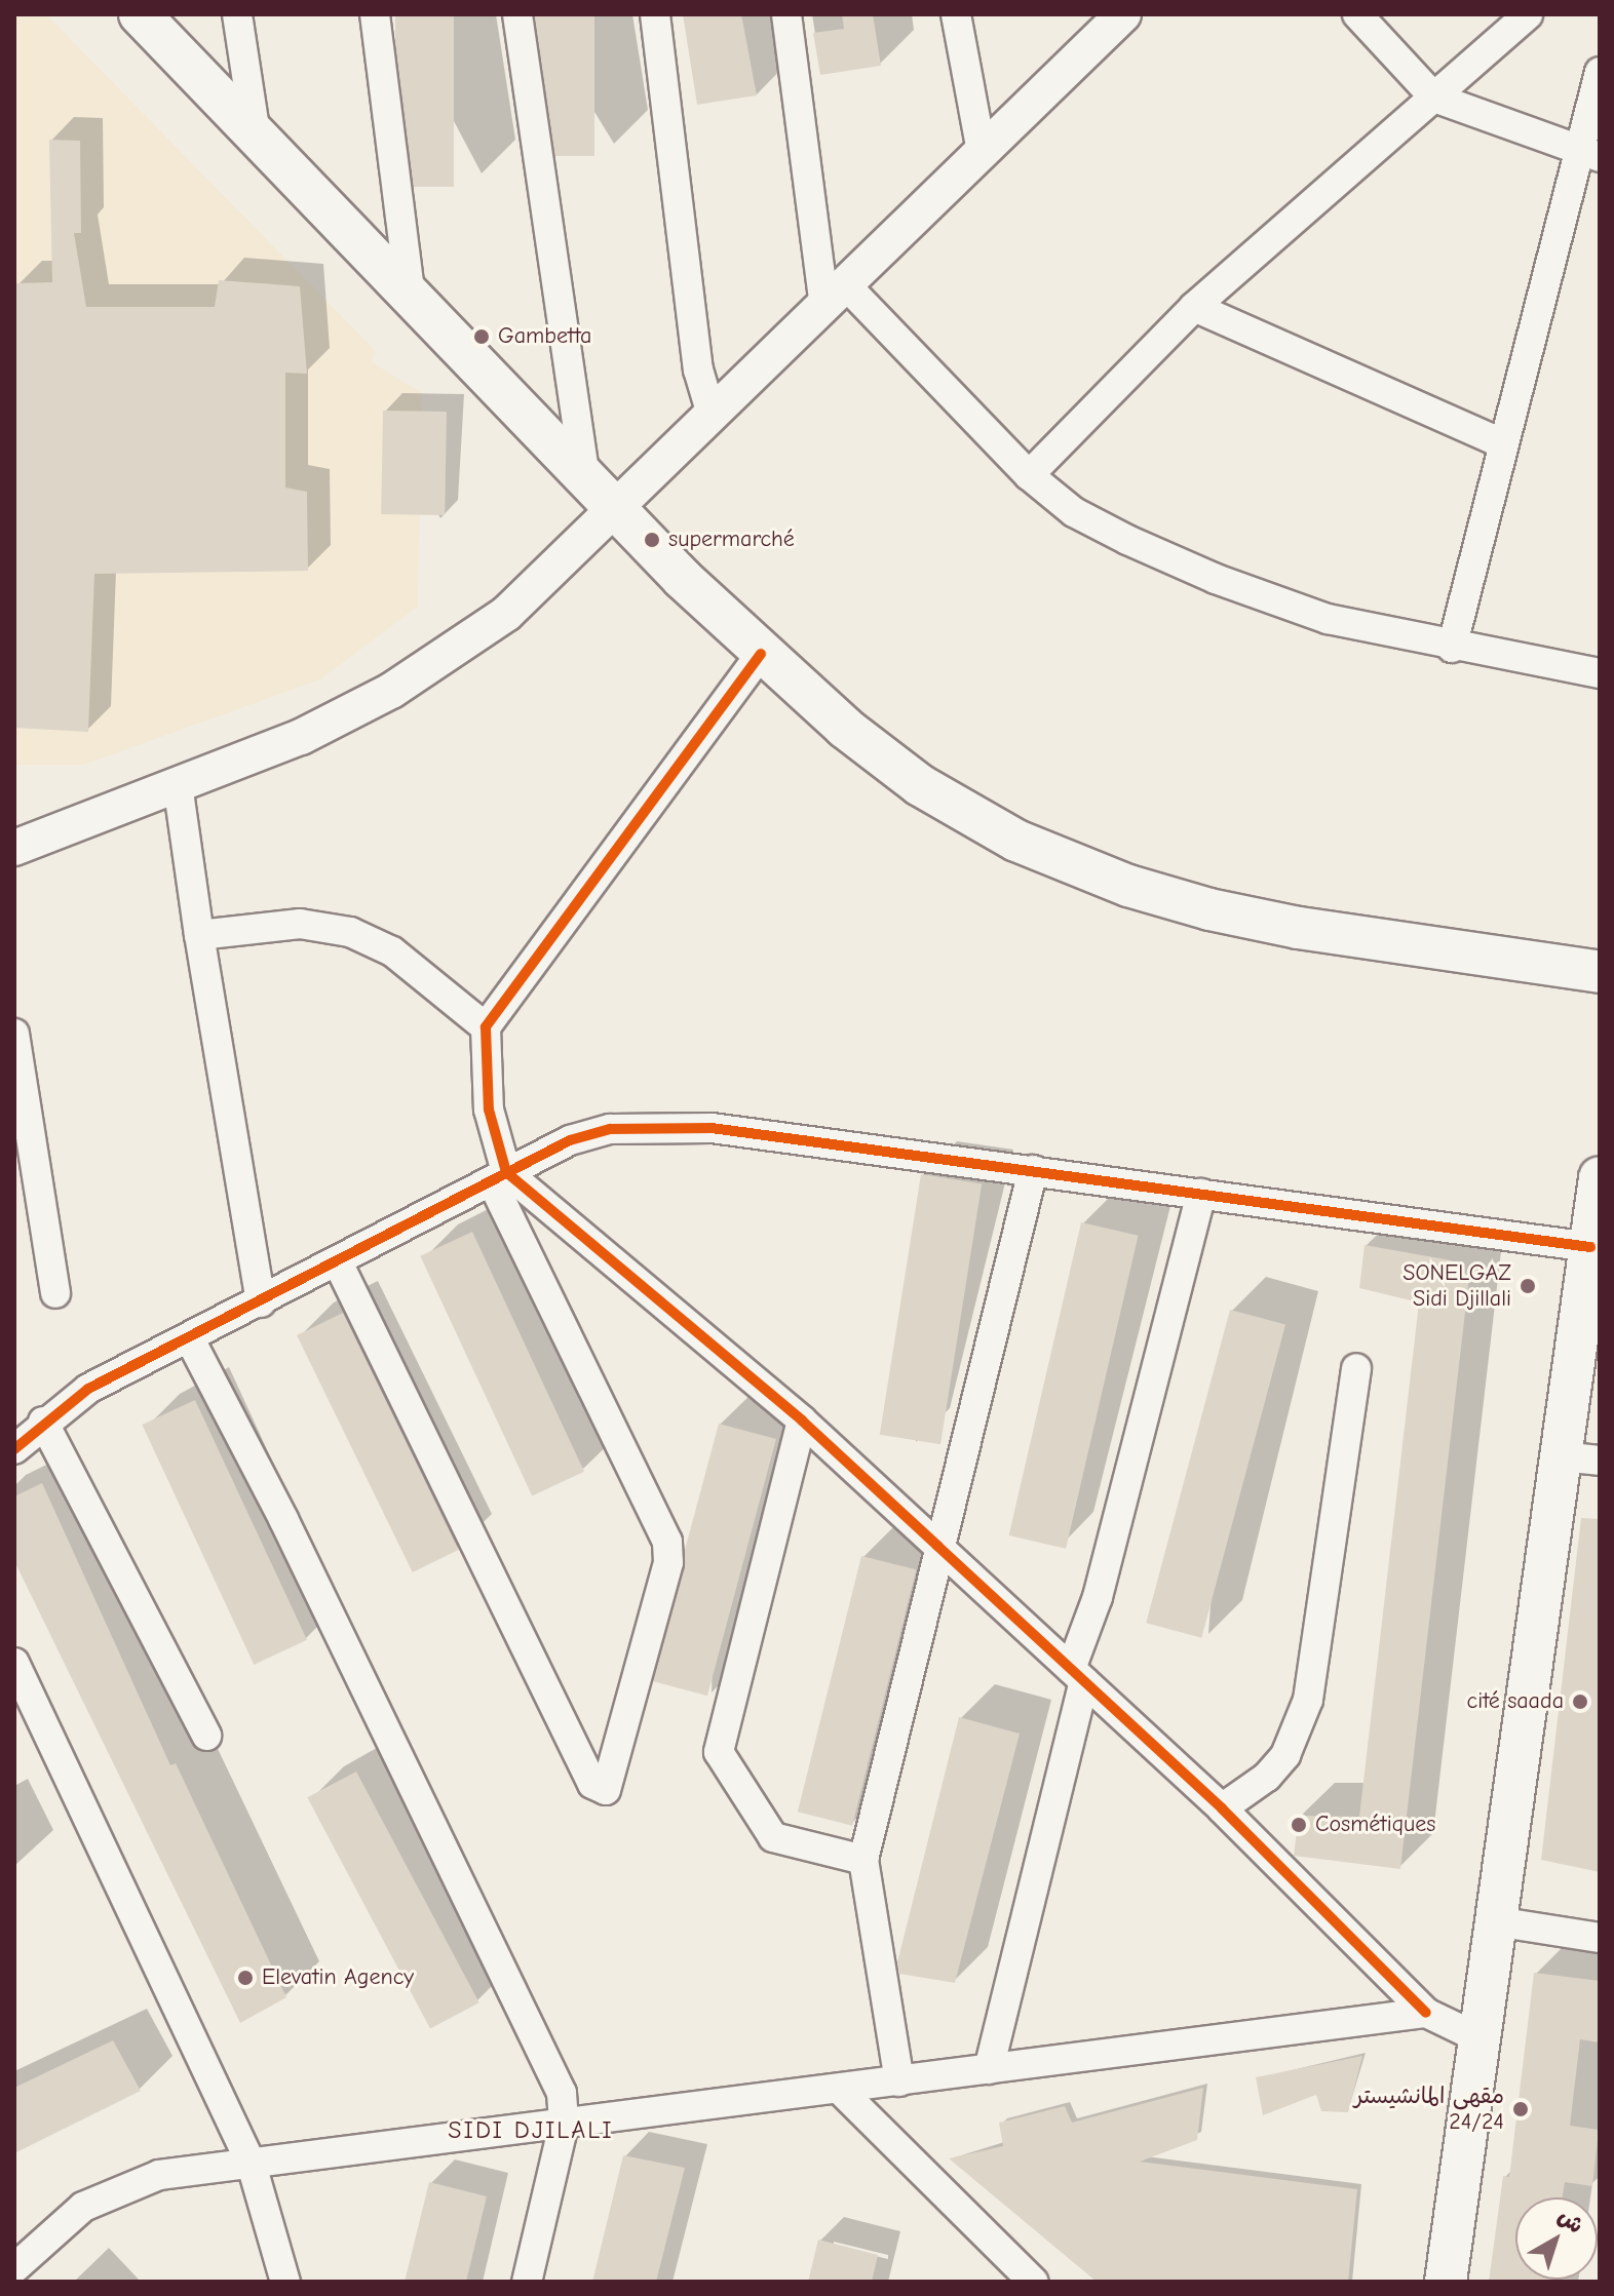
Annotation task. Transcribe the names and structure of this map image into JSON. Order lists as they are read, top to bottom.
{
  "districts": ["SIDI DJILALI"],
  "places": [
    "Gambetta",
    "supermarché",
    "SONELGAZ Sidi Djillali",
    "cité saada",
    "Cosmétiques",
    "Elevatin Agency",
    "مقهى المانشيستر 24/24"
  ],
  "north": "top right"
}
